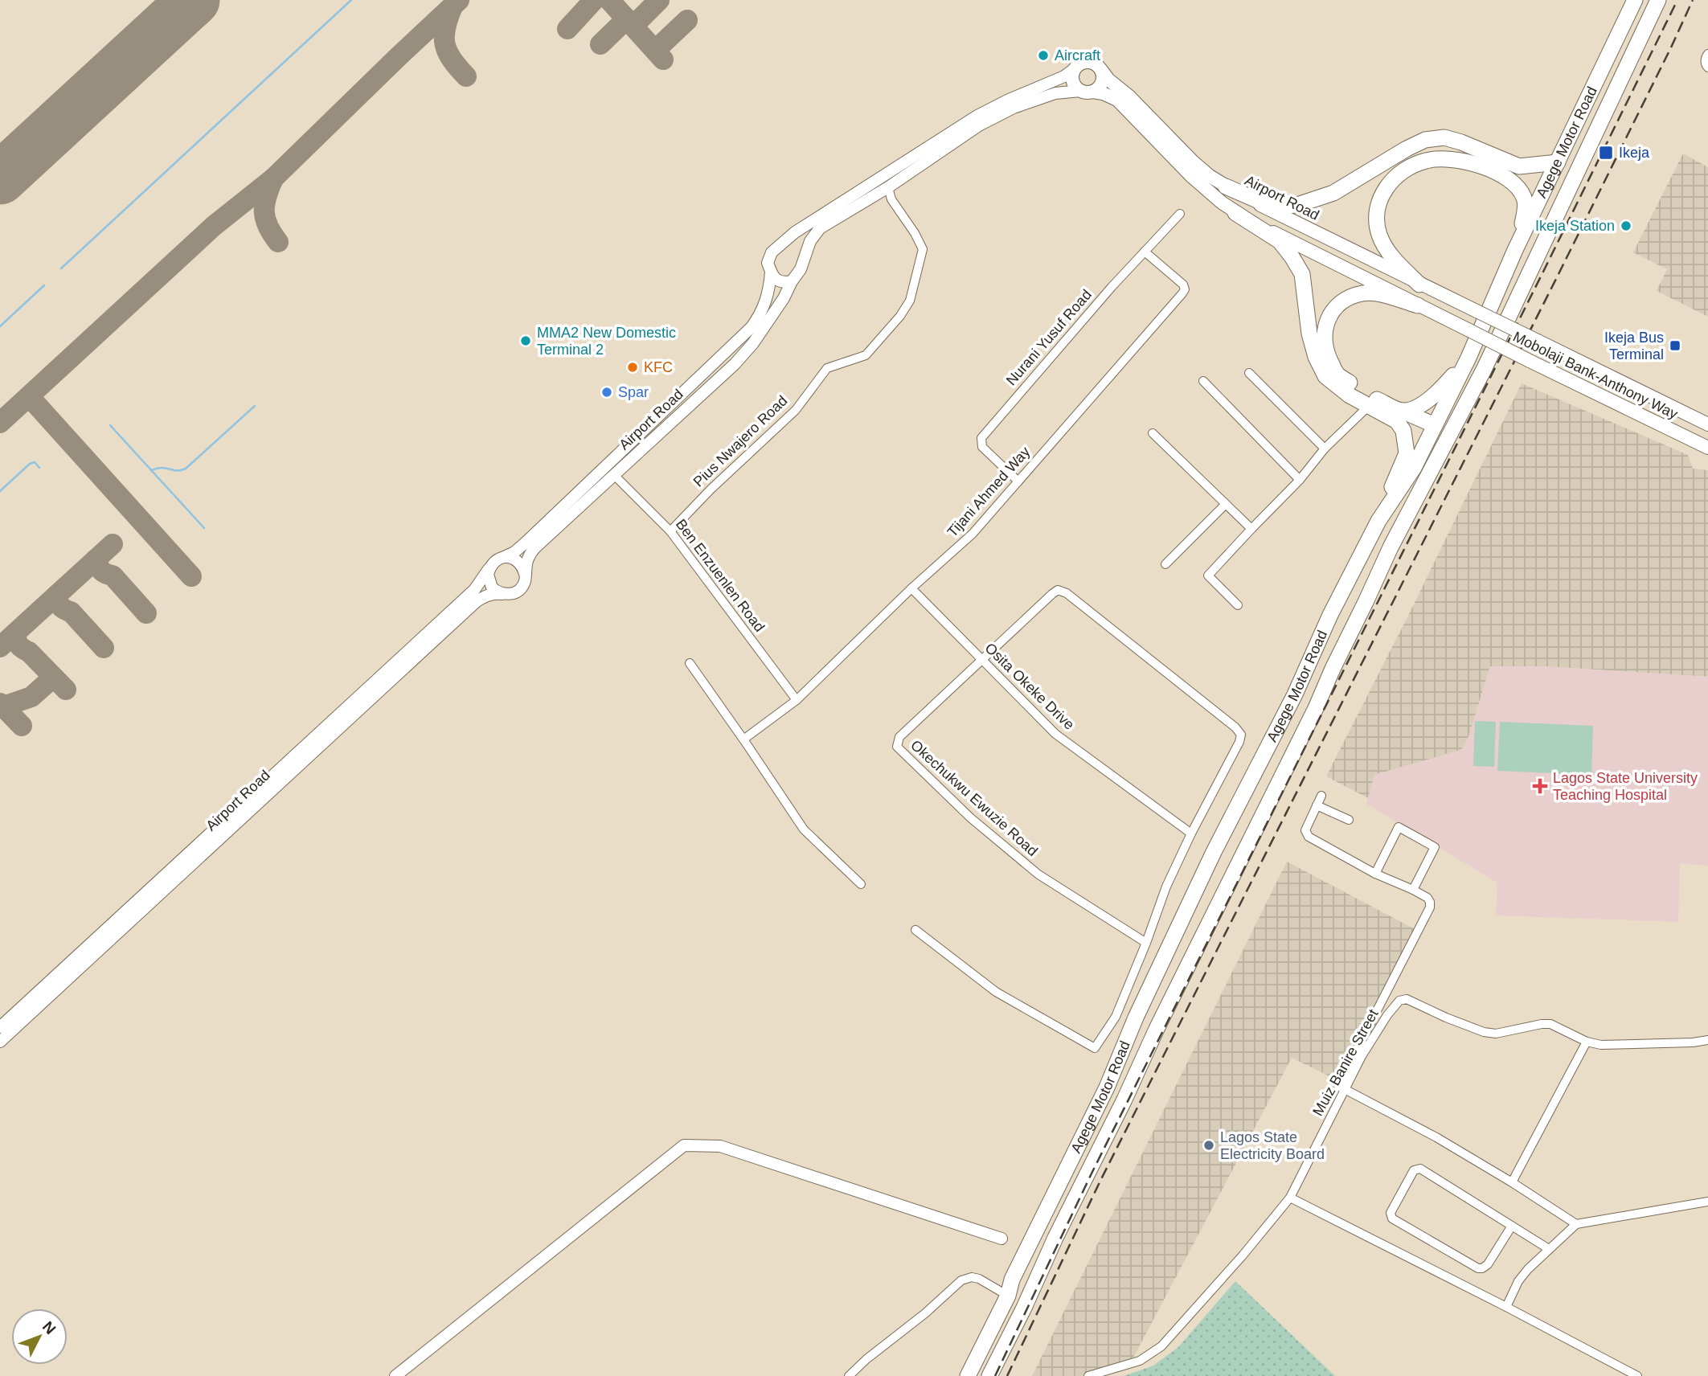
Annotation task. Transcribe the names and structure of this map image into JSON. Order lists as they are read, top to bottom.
{
  "streets": {
    "highway": ["Agege Motor Road"],
    "main road": ["Airport Road", "Mobolaji Bank-Anthony Way"],
    "street": [
      "Nurani Yusuf Road",
      "Pius Nwajero Road",
      "Tijani Ahmed Way",
      "Ben Enzuenlen Road",
      "Osita Okeke Drive",
      "Okechukwu Ewuzie Road",
      "Muiz Banire Street"
    ]
  },
  "crossings": [
    ["Airport Road", "Mobolaji Bank-Anthony Way"],
    ["Airport Road", "Ben Enzuenlen Road"],
    ["Nurani Yusuf Road", "Tijani Ahmed Way"],
    ["Pius Nwajero Road", "Ben Enzuenlen Road"],
    ["Tijani Ahmed Way", "Ben Enzuenlen Road"],
    ["Tijani Ahmed Way", "Osita Okeke Drive"],
    ["Osita Okeke Drive", "Okechukwu Ewuzie Road"]
  ],
  "places": {
    "other": [
      "Aircraft",
      "Ikeja Station",
      "MMA2 New Domestic Terminal 2",
      "KFC",
      "Spar",
      "Lagos State Electricity Board"
    ],
    "transit": ["Ikeja", "Ikeja Bus Terminal"],
    "health": ["Lagos State University Teaching Hospital"]
  },
  "north": "top right"
}
